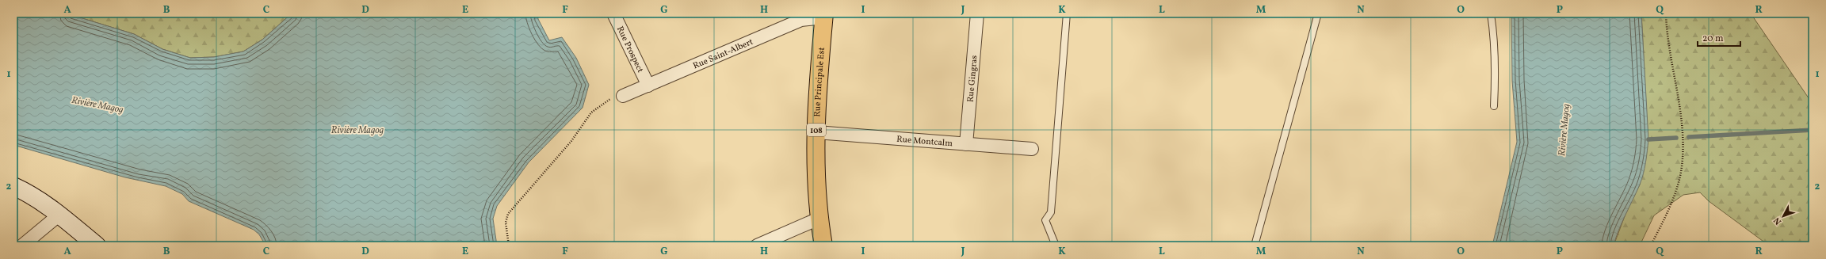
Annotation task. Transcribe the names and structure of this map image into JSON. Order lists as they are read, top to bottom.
{
  "streets": {
    "main road": ["Rue Principale Est", "108"],
    "street": [
      "Rue Prospect",
      "Rue Saint-Albert",
      "Rue Gingras",
      "Rue Montcalm"
    ]
  },
  "crossings": [
    ["Rue Prospect", "Rue Saint-Albert"],
    ["Rue Saint-Albert", "Rue Principale Est"],
    ["Rue Gingras", "Rue Montcalm"],
    ["Rue Principale Est", "Rue Montcalm"]
  ],
  "water": ["Rivière Magog"],
  "scale_bar": "20 m",
  "north": "bottom left",
  "grid": {
    "columns": [
      "A",
      "B",
      "C",
      "D",
      "E",
      "F",
      "G",
      "H",
      "I",
      "J",
      "K",
      "L",
      "M",
      "N",
      "O",
      "P",
      "Q",
      "R"
    ],
    "rows": ["1", "2"]
  }
}
